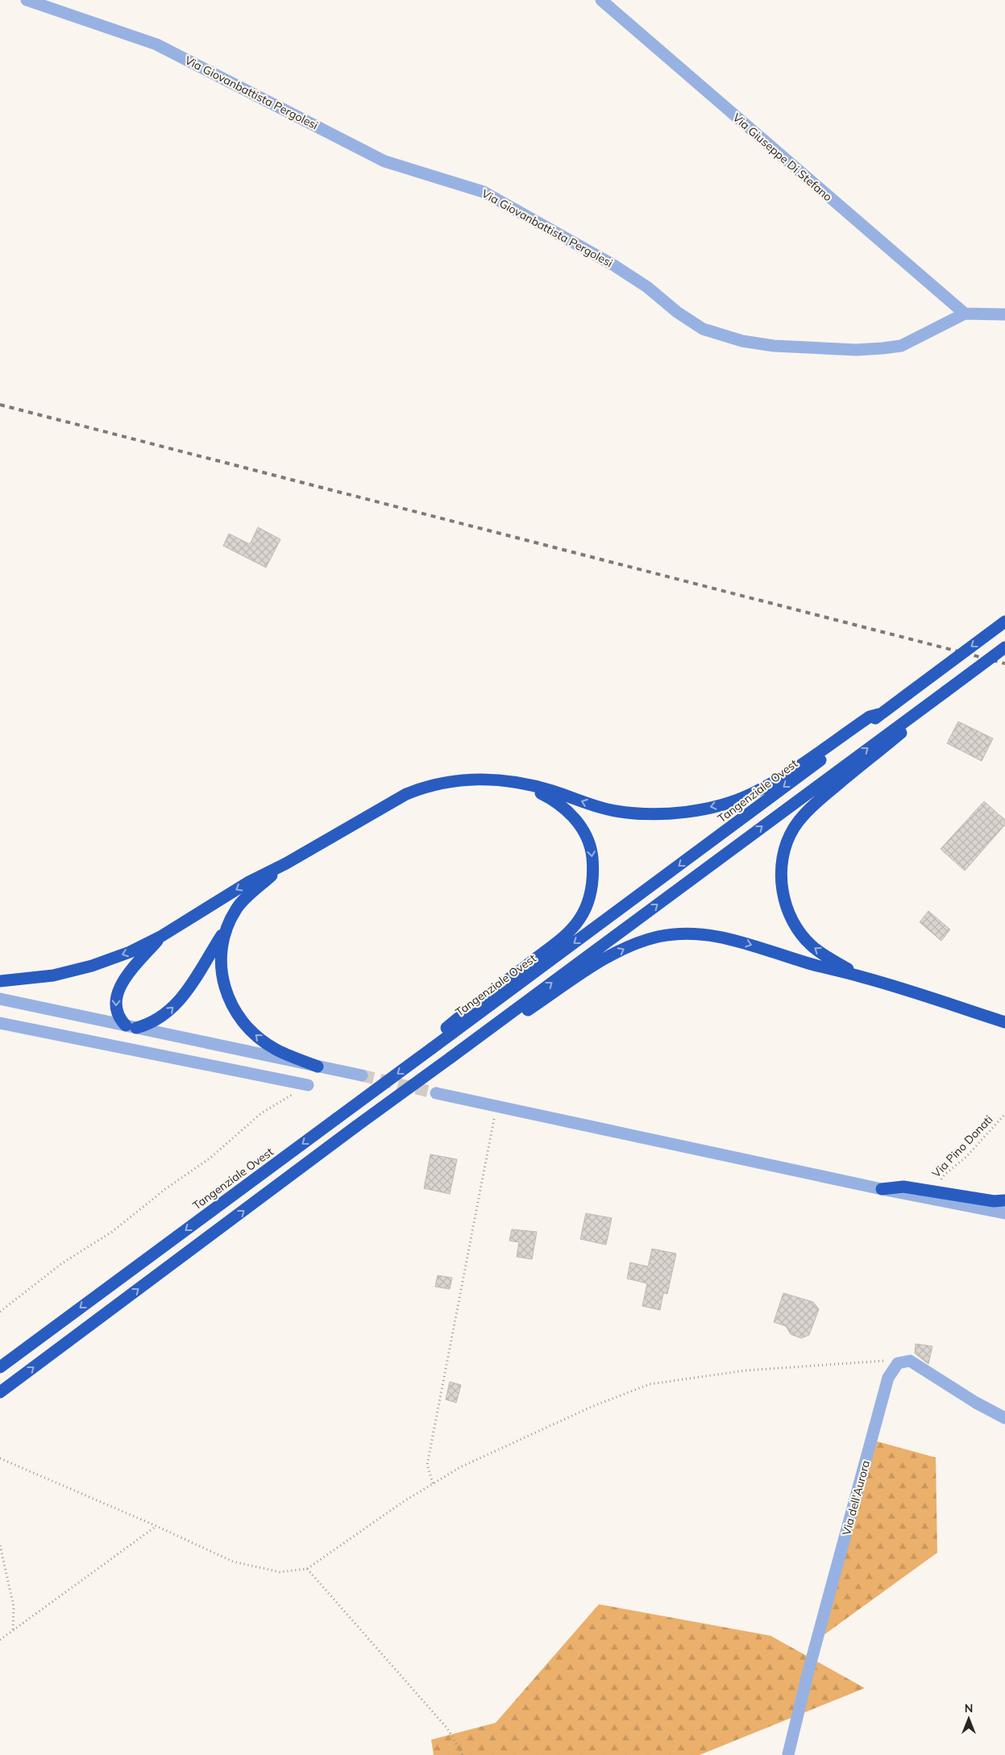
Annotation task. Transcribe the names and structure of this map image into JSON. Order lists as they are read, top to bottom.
{
  "streets": {
    "highway": ["Tangenziale Ovest"],
    "street": ["Via Giovanbattista Pergolesi", "Via Giuseppe Di Stefano", "Via dell'Aurora"],
    "path": ["Via Pino Donati"]
  },
  "crossings": [
    ["Via Giovanbattista Pergolesi", "Via Giuseppe Di Stefano"]
  ],
  "north": "top"
}
